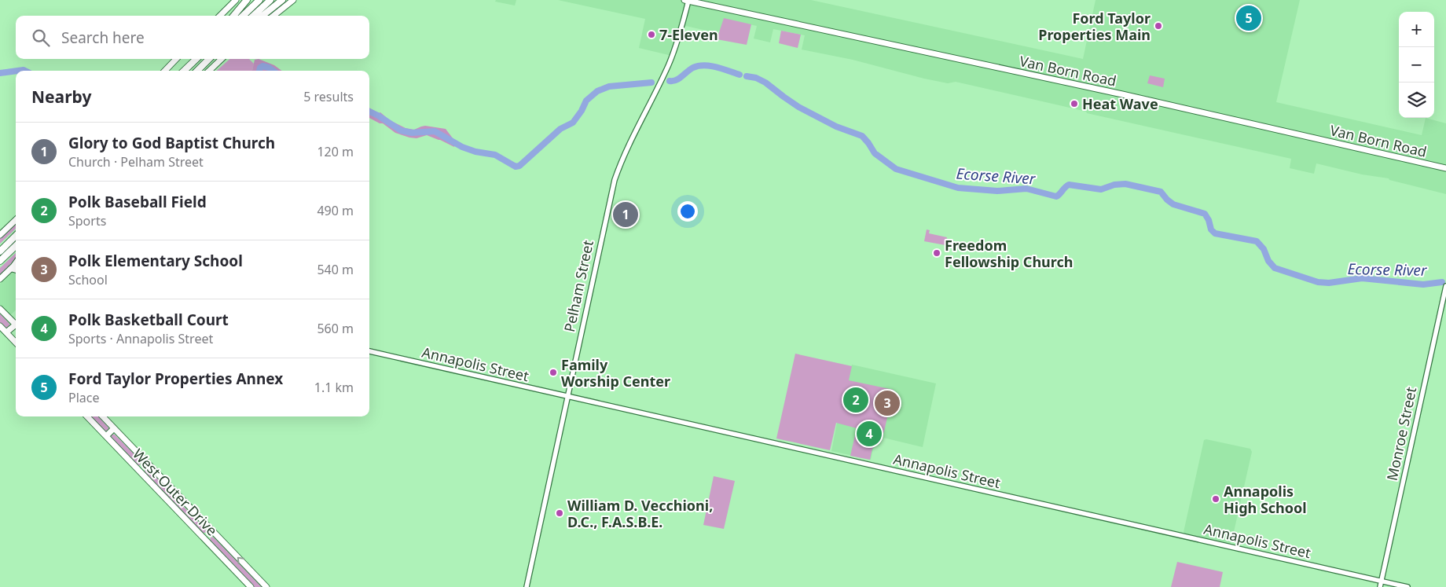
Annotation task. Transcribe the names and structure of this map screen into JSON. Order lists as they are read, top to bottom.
{
  "streets": {
    "main road": ["Van Born Road", "West Outer Drive"],
    "street": ["Pelham Street", "Annapolis Street", "Monroe Street"]
  },
  "crossings": [
    ["Van Born Road", "Pelham Street"],
    ["Pelham Street", "Annapolis Street"],
    ["Annapolis Street", "Monroe Street"]
  ],
  "water": ["Ecorse River"],
  "places": [
    "Ford Taylor Properties Main",
    "7-Eleven",
    "Heat Wave",
    "Freedom Fellowship Church",
    "Family Worship Center",
    "Annapolis High School",
    "William D. Vecchioni, D.C., F.A.S.B.E."
  ],
  "page": {
    "pins": [
      "5",
      "1",
      "2",
      "3",
      "4"
    ],
    "map_buttons": ["+", "−"],
    "search": "Search here",
    "heading": ["Nearby", "5 results"],
    "list": [
      {
        "mark": "1",
        "name": "Glory to God Baptist Church",
        "note": "Church · Pelham Street",
        "value": "120 m"
      },
      {
        "mark": "2",
        "name": "Polk Baseball Field",
        "note": "Sports",
        "value": "490 m"
      },
      {
        "mark": "3",
        "name": "Polk Elementary School",
        "note": "School",
        "value": "540 m"
      },
      {
        "mark": "4",
        "name": "Polk Basketball Court",
        "note": "Sports · Annapolis Street",
        "value": "560 m"
      },
      {
        "mark": "5",
        "name": "Ford Taylor Properties Annex",
        "note": "Place",
        "value": "1.1 km"
      }
    ]
  }
}
